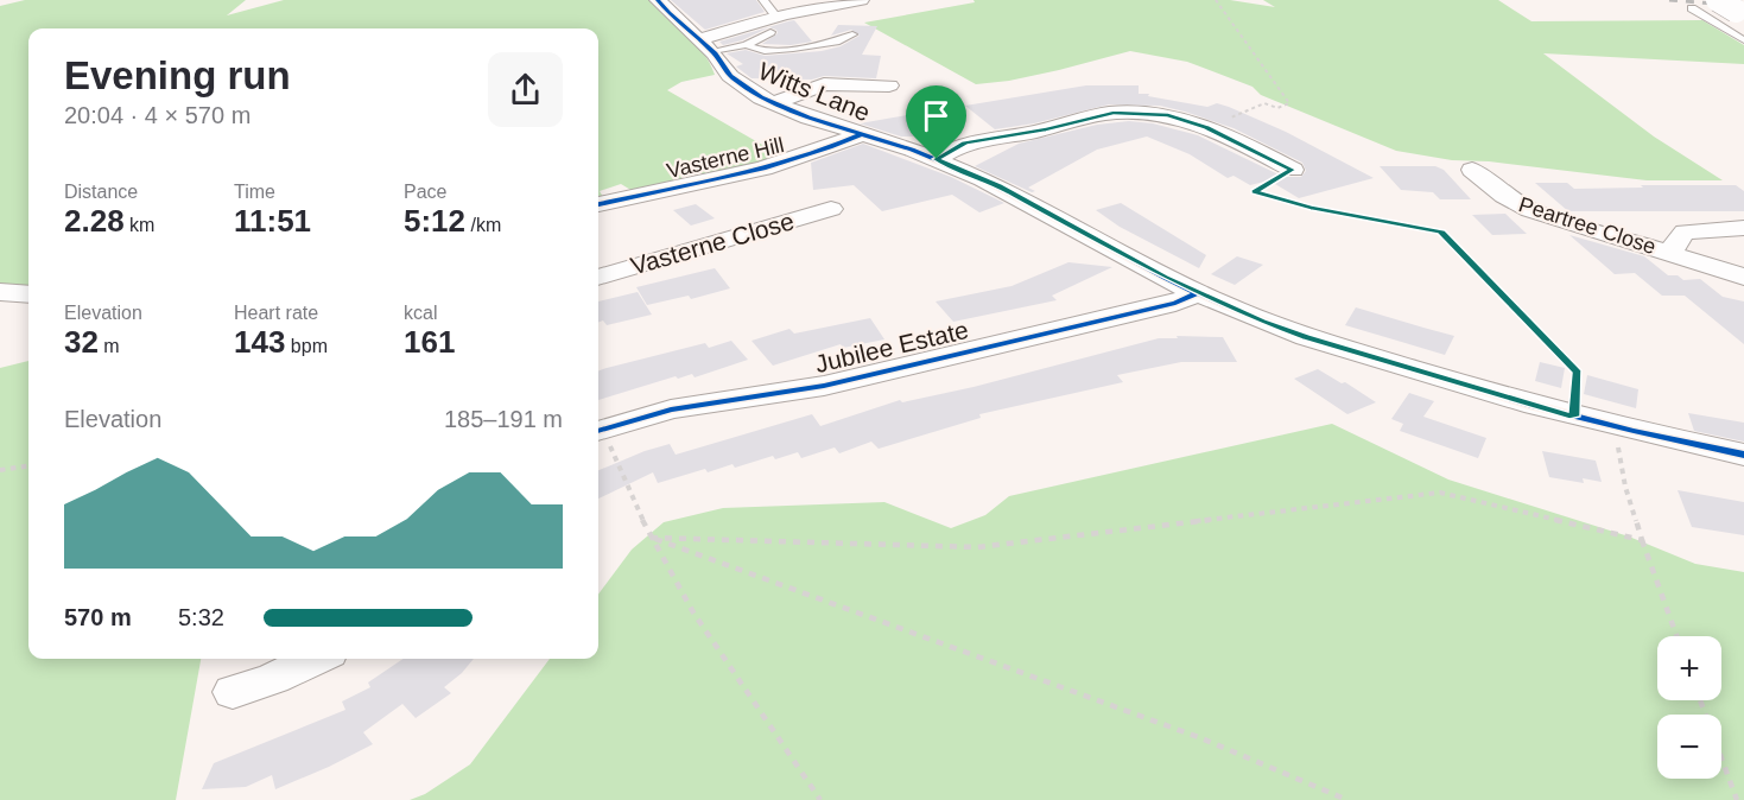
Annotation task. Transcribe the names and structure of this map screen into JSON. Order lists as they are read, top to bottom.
{
  "streets": {
    "street": [
      "Witts Lane",
      "Vasterne Hill",
      "Peartree Close",
      "Vasterne Close",
      "Jubilee Estate"
    ]
  },
  "crossings": [
    ["Witts Lane", "Vasterne Hill"],
    ["Witts Lane", "Jubilee Estate"]
  ],
  "page": {
    "heading": ["Evening run", "20:04 · 4 × 570 m"],
    "stats": [
      ["Distance", "2.28 km"],
      ["Time", "11:51"],
      ["Pace", "5:12 /km"],
      ["Elevation", "32 m"],
      ["Heart rate", "143 bpm"],
      ["kcal", "161"]
    ],
    "chart": ["Elevation", "185–191 m"],
    "list": [
      {
        "name": "570 m",
        "note": "5:32"
      }
    ],
    "map_buttons": ["+", "−"]
  }
}
